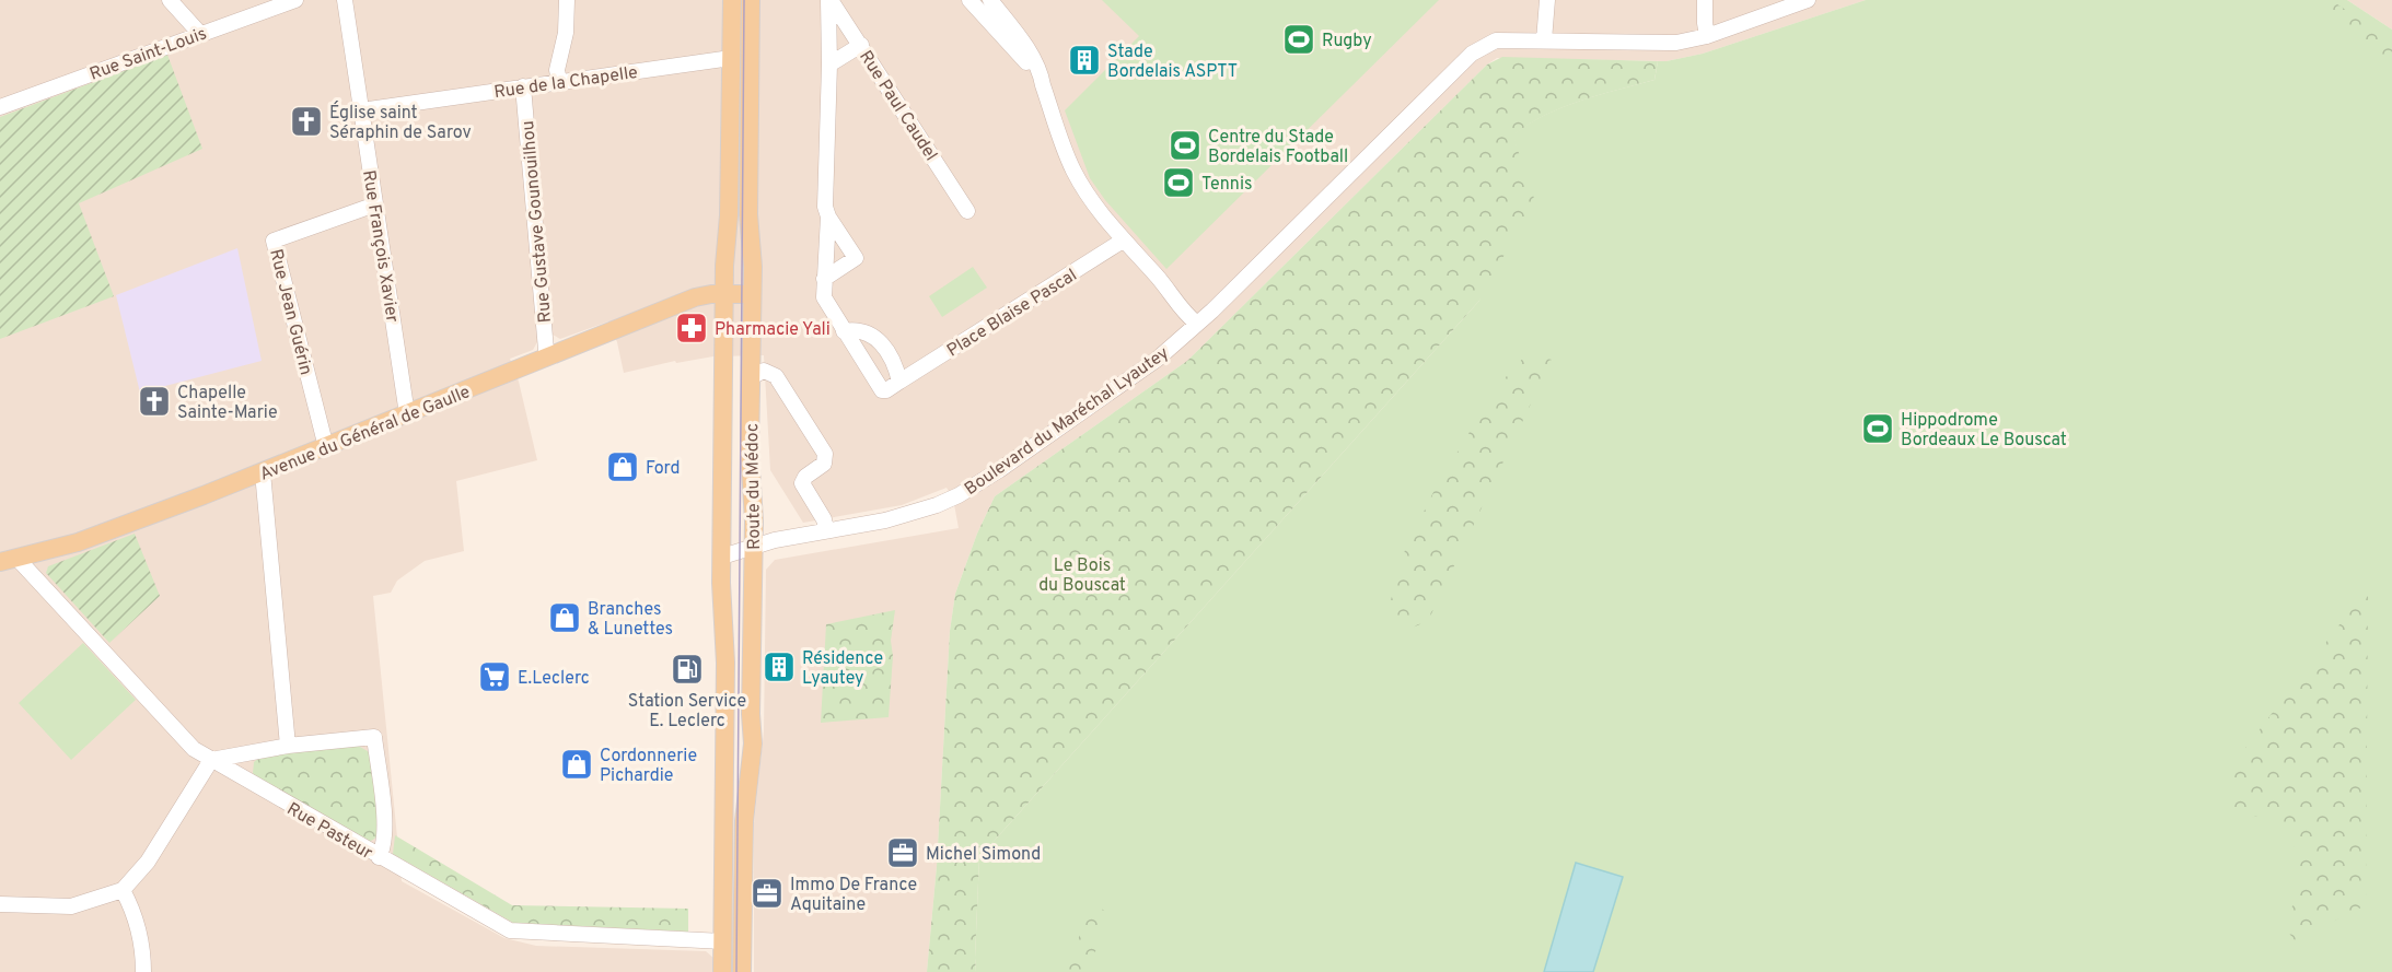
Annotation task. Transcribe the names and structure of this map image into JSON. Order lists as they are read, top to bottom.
{
  "streets": {
    "main road": ["Avenue du Général de Gaulle", "Route du Médoc"],
    "street": [
      "Rue Saint-Louis",
      "Rue de la Chapelle",
      "Rue Paul Caudel",
      "Rue Gustave Gounouilhou",
      "Rue François Xavier",
      "Rue Jean Guérin",
      "Place Blaise Pascal",
      "Boulevard du Maréchal Lyautey",
      "Rue Pasteur"
    ]
  },
  "crossings": [
    ["Rue de la Chapelle", "Rue Gustave Gounouilhou"],
    ["Rue de la Chapelle", "Rue François Xavier"],
    ["Rue de la Chapelle", "Route du Médoc"],
    ["Rue Gustave Gounouilhou", "Avenue du Général de Gaulle"],
    ["Rue François Xavier", "Rue Jean Guérin"],
    ["Rue François Xavier", "Avenue du Général de Gaulle"],
    ["Rue Jean Guérin", "Avenue du Général de Gaulle"],
    ["Boulevard du Maréchal Lyautey", "Route du Médoc"],
    ["Avenue du Général de Gaulle", "Route du Médoc"],
    ["Avenue du Général de Gaulle", "Rue Pasteur"],
    ["Route du Médoc", "Rue Pasteur"]
  ],
  "parks": ["Le Bois du Bouscat"],
  "places": {
    "sports": [
      "Rugby",
      "Centre du Stade Bordelais Football",
      "Tennis",
      "Hippodrome Bordeaux Le Bouscat"
    ],
    "building": ["Stade Bordelais ASPTT", "Résidence Lyautey"],
    "church": ["Église saint Séraphin de Sarov", "Chapelle Sainte-Marie"],
    "pharmacy": ["Pharmacie Yali"],
    "shop": ["Ford", "Branches & Lunettes", "Cordonnerie Pichardie"],
    "fuel station": ["Station Service E. Leclerc"],
    "supermarket": ["E.Leclerc"],
    "office": ["Michel Simond", "Immo De France Aquitaine"]
  }
}
